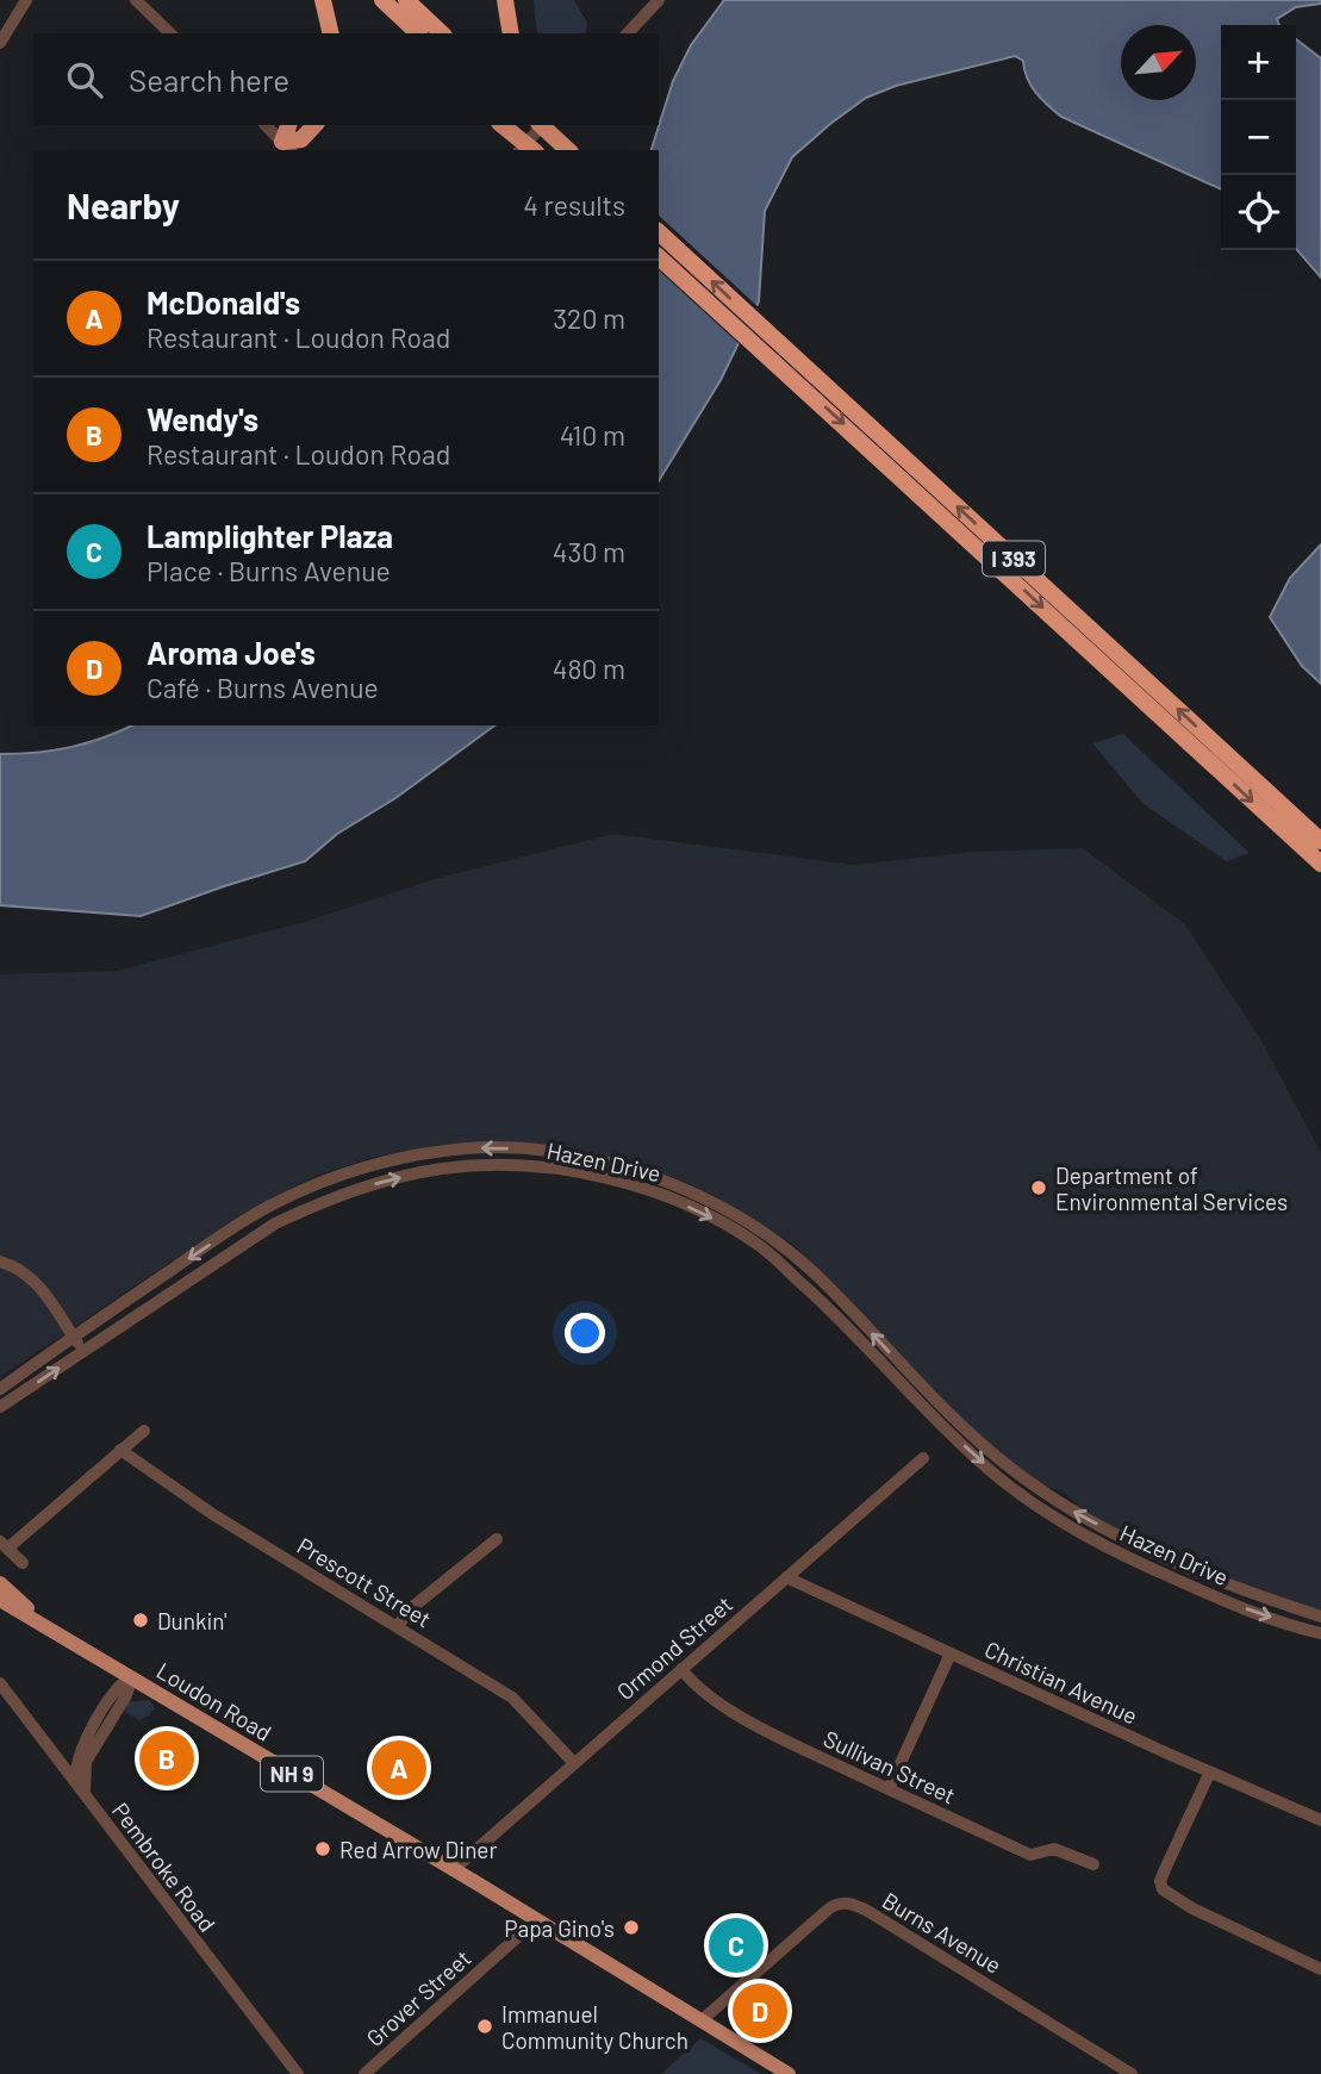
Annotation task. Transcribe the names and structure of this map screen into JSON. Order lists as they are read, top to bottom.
{
  "streets": {
    "highway": ["I 393"],
    "main road": ["Loudon Road", "NH 9"],
    "street": [
      "Hazen Drive",
      "Prescott Street",
      "Ormond Street",
      "Christian Avenue",
      "Sullivan Street",
      "Pembroke Road",
      "Burns Avenue",
      "Grover Street"
    ]
  },
  "crossings": [
    ["Prescott Street", "Ormond Street"],
    ["Ormond Street", "Christian Avenue"],
    ["Ormond Street", "Loudon Road"],
    ["Ormond Street", "Sullivan Street"],
    ["Loudon Road", "Burns Avenue"],
    ["Loudon Road", "Grover Street"]
  ],
  "places": [
    "Department of Environmental Services",
    "Dunkin'",
    "Red Arrow Diner",
    "Papa Gino's",
    "Immanuel Community Church"
  ],
  "north": "top right",
  "page": {
    "map_buttons": ["+", "−"],
    "search": "Search here",
    "heading": ["Nearby", "4 results"],
    "list": [
      {
        "mark": "A",
        "name": "McDonald's",
        "note": "Restaurant · Loudon Road",
        "value": "320 m"
      },
      {
        "mark": "B",
        "name": "Wendy's",
        "note": "Restaurant · Loudon Road",
        "value": "410 m"
      },
      {
        "mark": "C",
        "name": "Lamplighter Plaza",
        "note": "Place · Burns Avenue",
        "value": "430 m"
      },
      {
        "mark": "D",
        "name": "Aroma Joe's",
        "note": "Café · Burns Avenue",
        "value": "480 m"
      }
    ],
    "pins": [
      "B",
      "A",
      "C",
      "D"
    ]
  }
}
